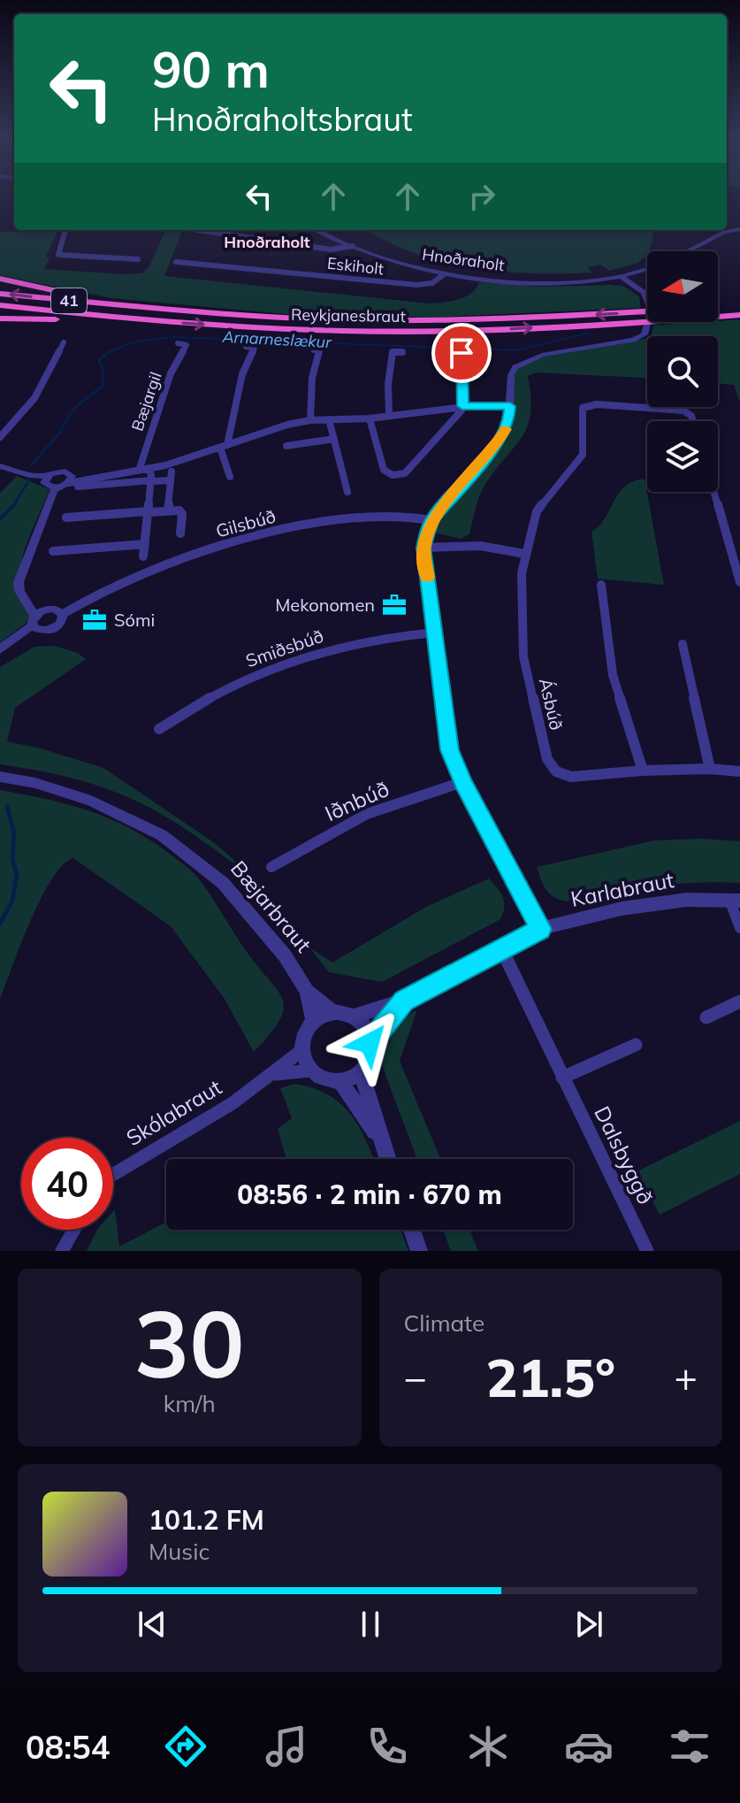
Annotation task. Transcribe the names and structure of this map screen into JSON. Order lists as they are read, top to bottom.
{
  "streets": {
    "highway": ["41", "Reykjanesbraut"],
    "street": [
      "Hnoðraholt",
      "Eskiholt",
      "Bæjargil",
      "Gilsbúð",
      "Smiðsbúð",
      "Ásbúð",
      "Iðnbúð",
      "Karlabraut",
      "Bæjarbraut",
      "Skólabraut",
      "Dalsbyggð"
    ]
  },
  "crossings": [
    ["Hnoðraholt", "Eskiholt"],
    ["Karlabraut", "Bæjarbraut"],
    ["Karlabraut", "Skólabraut"],
    ["Karlabraut", "Dalsbyggð"],
    ["Bæjarbraut", "Skólabraut"]
  ],
  "districts": ["Hnoðraholt"],
  "water": ["Arnarneslækur"],
  "places": {
    "office": ["Mekonomen", "Sómi"]
  },
  "north": "left",
  "page": {
    "turn": ["90 m", "Hnoðraholtsbraut"],
    "limit": "40",
    "trip": "08:56 · 2 min · 670 m",
    "tile": [
      ["30", "km/h"],
      "Climate"
    ],
    "heat": ["−", "21.5°", "+"],
    "song": ["101.2 FM", "Music"],
    "tabs": "08:54"
  }
}
